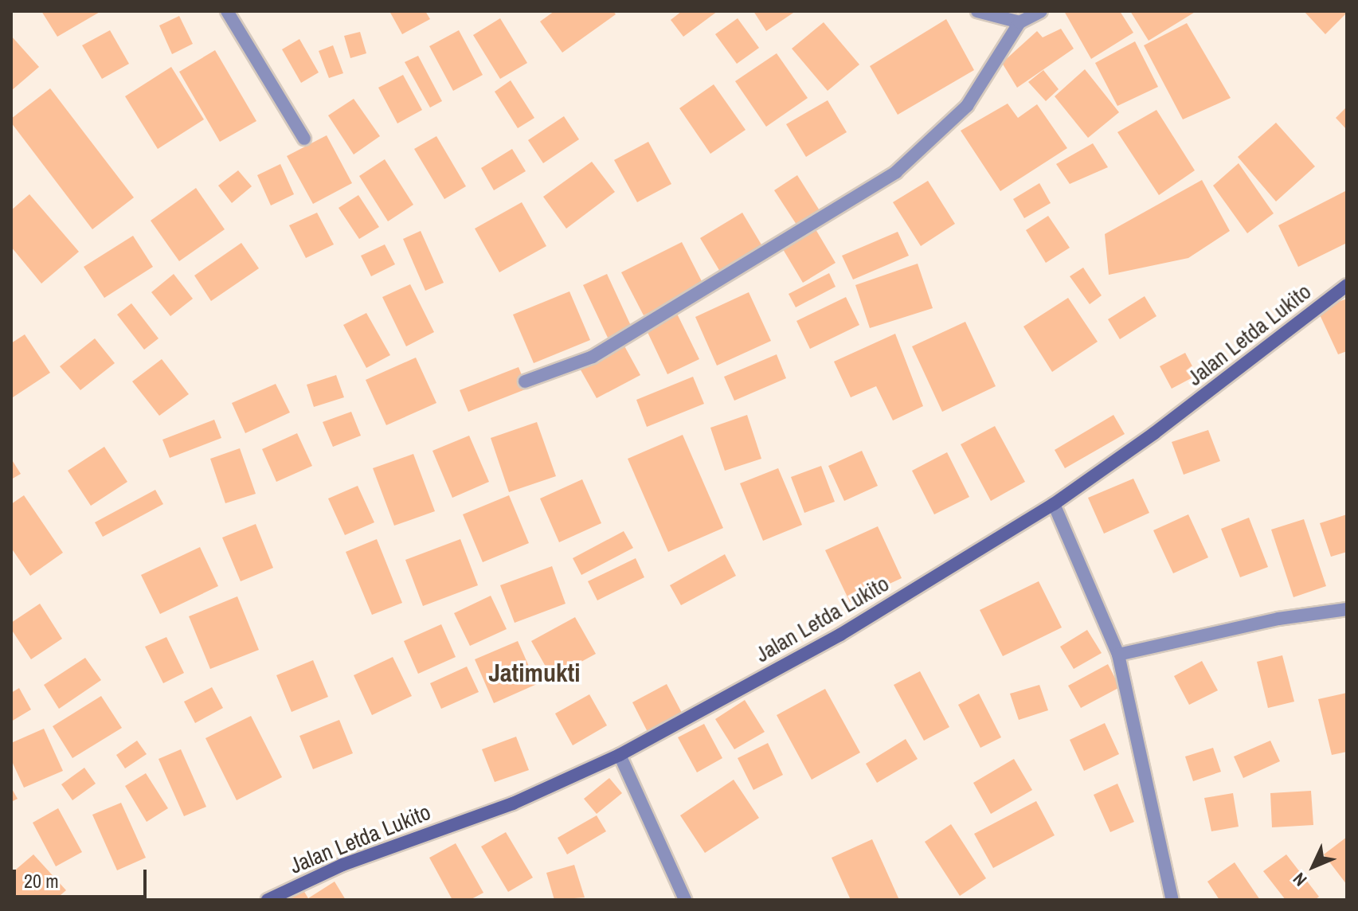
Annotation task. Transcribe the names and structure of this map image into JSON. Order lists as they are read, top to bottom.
{
  "streets": {
    "street": ["Jalan Letda Lukito"]
  },
  "districts": ["Jatimukti"],
  "scale_bar": "20 m",
  "north": "bottom left"
}
